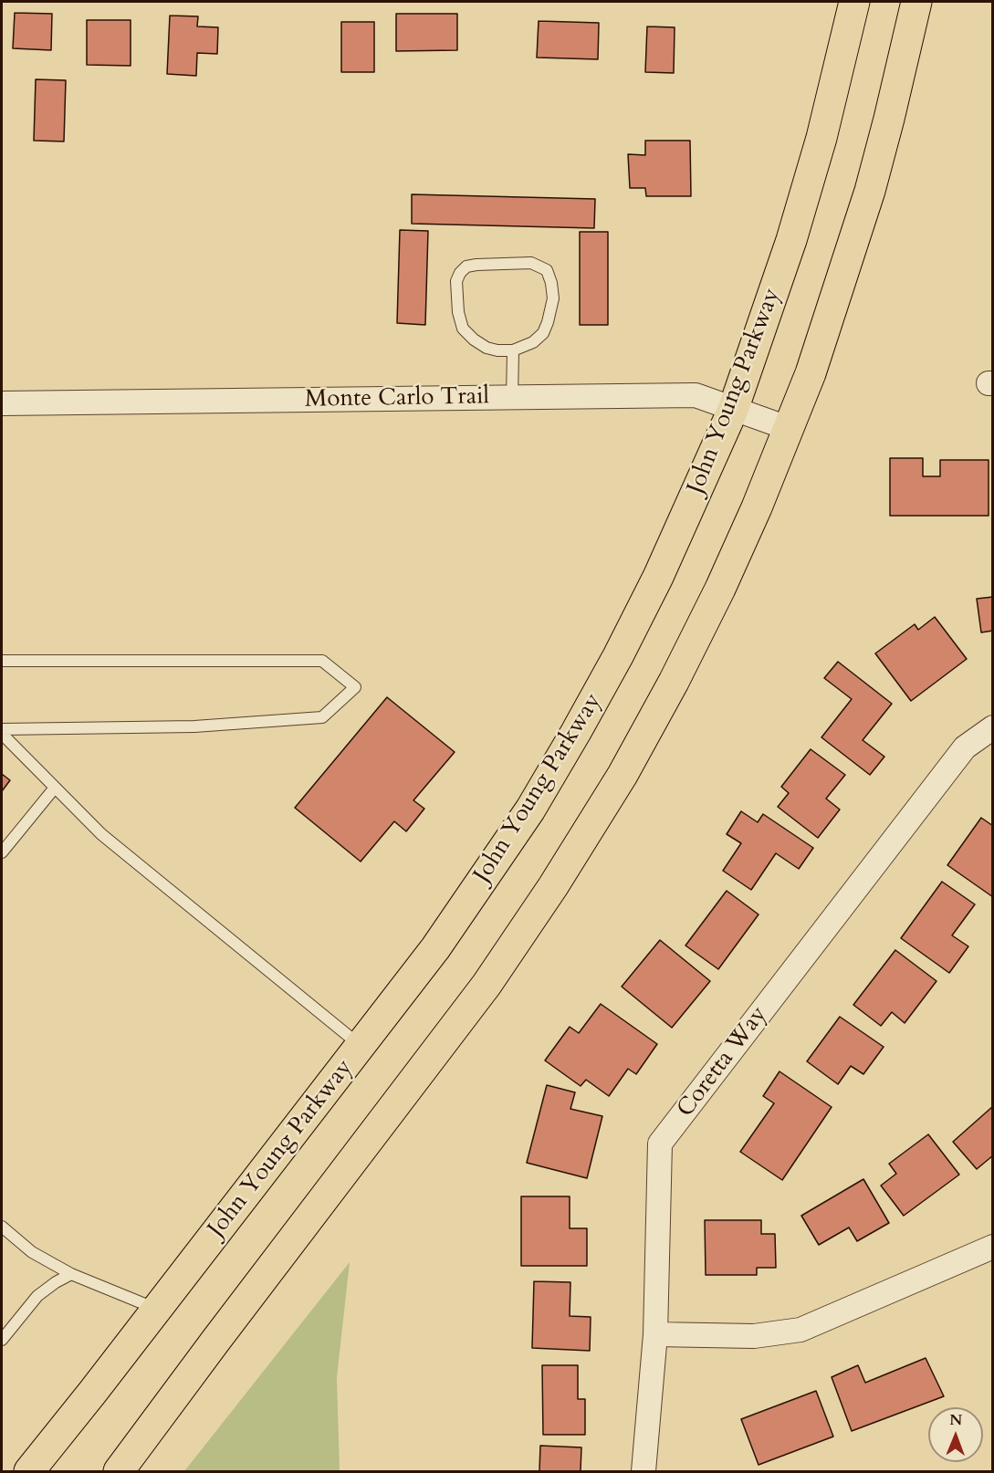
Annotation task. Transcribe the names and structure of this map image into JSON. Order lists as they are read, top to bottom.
{
  "streets": {
    "main road": ["John Young Parkway"],
    "street": ["Monte Carlo Trail", "Coretta Way"]
  },
  "crossings": [
    ["John Young Parkway", "Monte Carlo Trail"]
  ],
  "north": "top"
}
